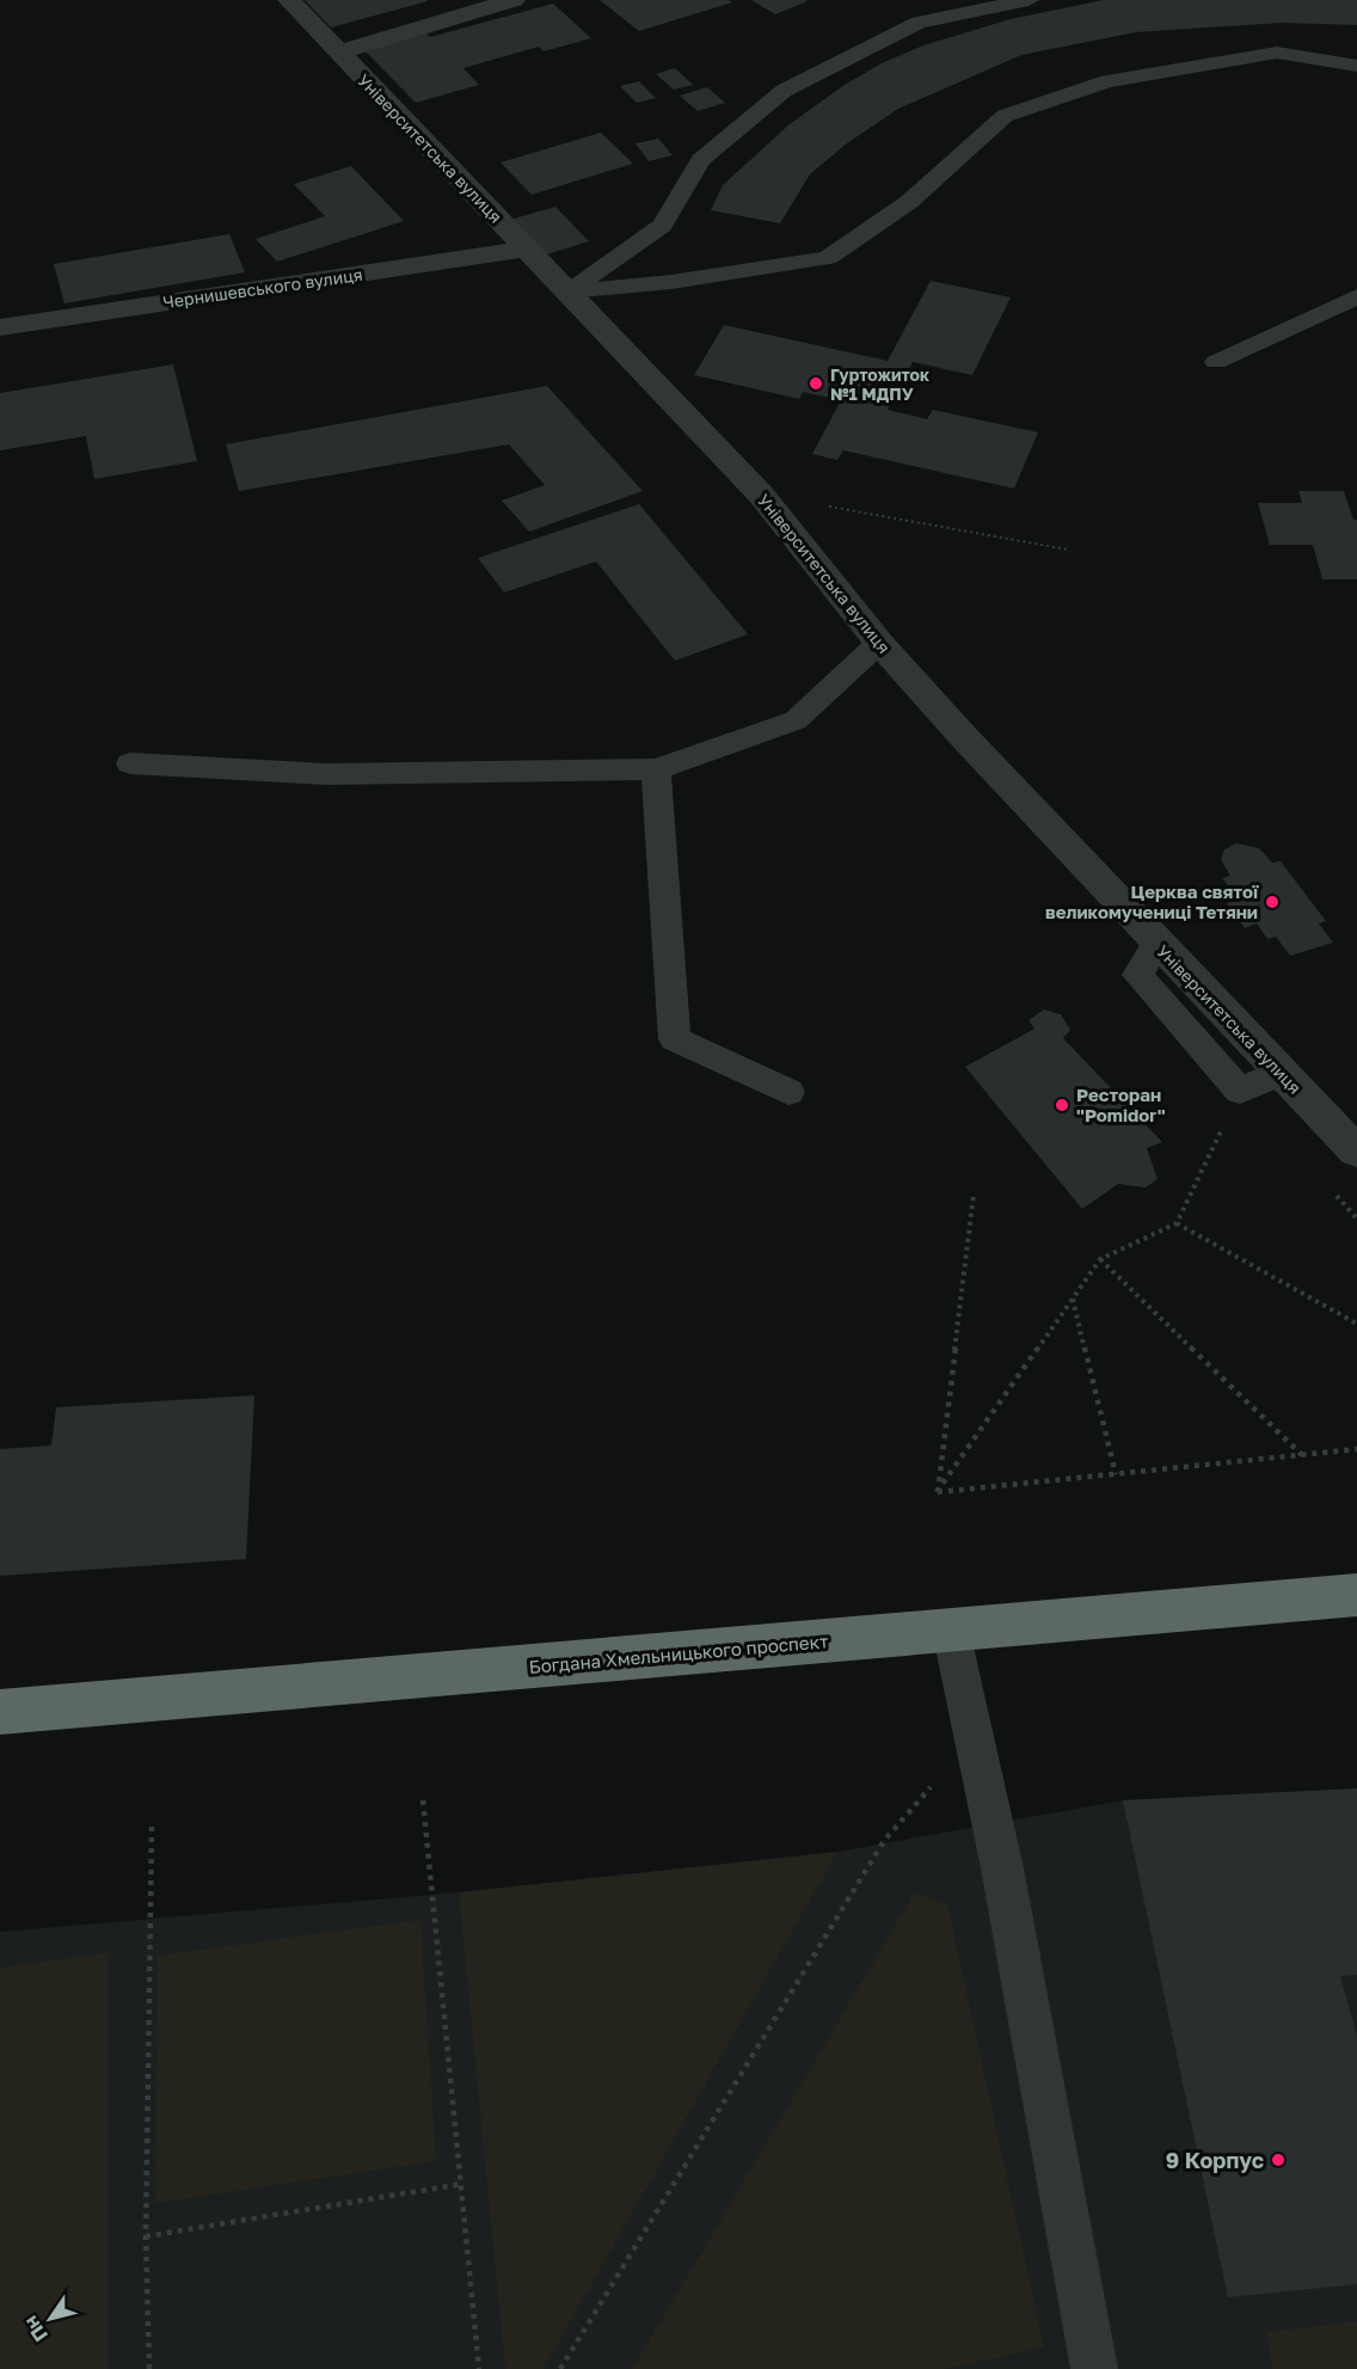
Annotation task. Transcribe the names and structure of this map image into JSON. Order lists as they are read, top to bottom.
{
  "streets": {
    "highway": ["Богдана Хмельницького проспект"],
    "street": ["Університетська вулиця", "Чернишевського вулиця"]
  },
  "crossings": [
    ["Університетська вулиця", "Чернишевського вулиця"]
  ],
  "places": [
    "Гуртожиток №1 МДПУ",
    "Церква святої великомучениці Тетяни",
    "Ресторан \"Pomidor\"",
    "9 Корпус"
  ],
  "north": "bottom left"
}
